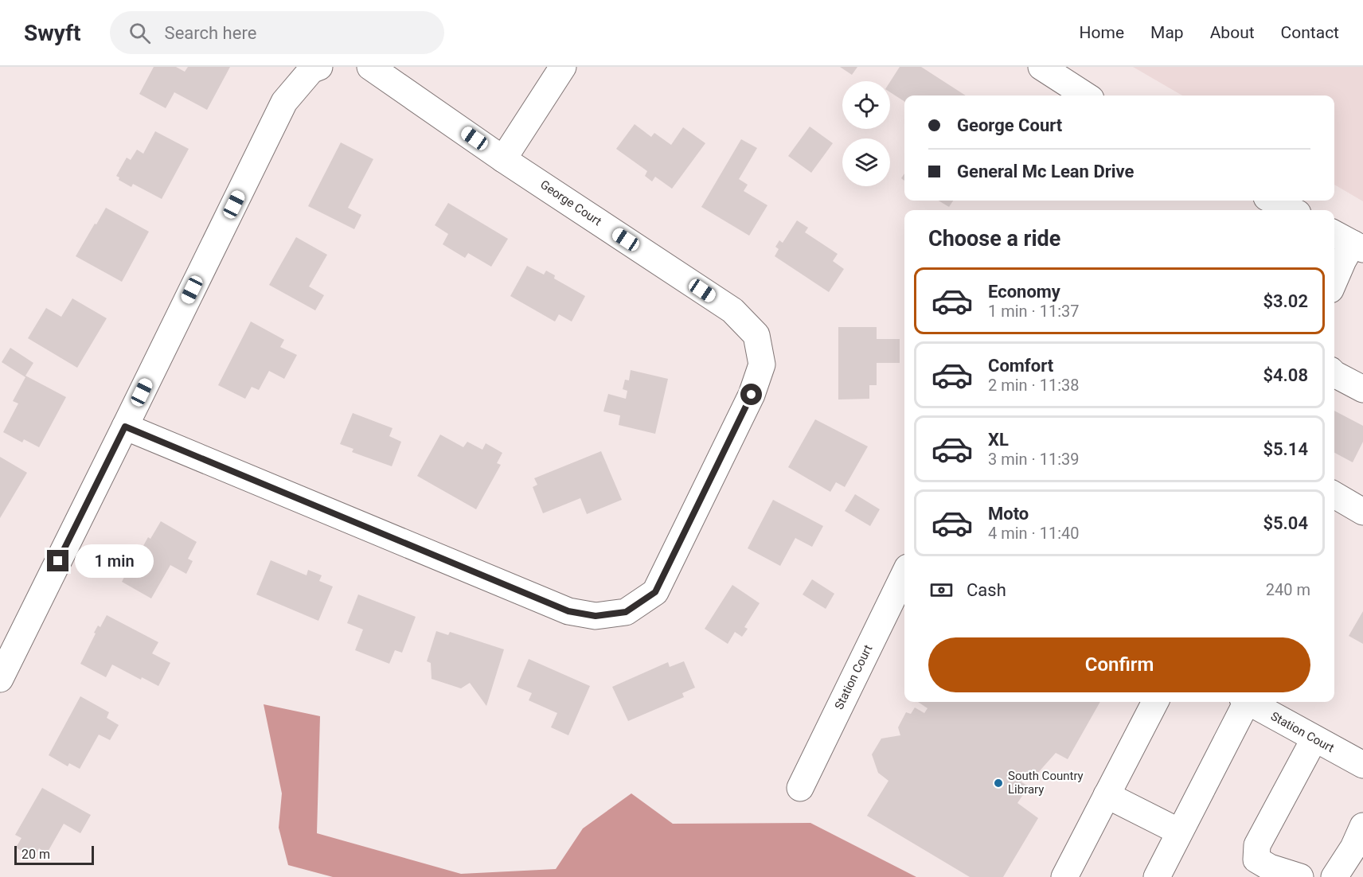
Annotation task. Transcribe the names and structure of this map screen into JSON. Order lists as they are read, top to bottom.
{
  "streets": {
    "street": ["George Court", "Station Court"]
  },
  "places": ["South Country Library"],
  "scale_bar": "20 m",
  "page": {
    "header": "Swyft",
    "search": "Search here",
    "nav": [
      "Home",
      "Map",
      "About",
      "Contact"
    ],
    "banner": ["George Court", "General Mc Lean Drive"],
    "heading": "Choose a ride",
    "list": [
      {
        "name": "Economy",
        "note": "1 min · 11:37",
        "value": "$3.02"
      },
      {
        "name": "Comfort",
        "note": "2 min · 11:38",
        "value": "$4.08"
      },
      {
        "name": "XL",
        "note": "3 min · 11:39",
        "value": "$5.14"
      },
      {
        "name": "Moto",
        "note": "4 min · 11:40",
        "value": "$5.04"
      }
    ],
    "bubble": "1 min",
    "pay": ["Cash", "240 m"],
    "buttons": "Confirm",
    "scale": "20 m"
  }
}
